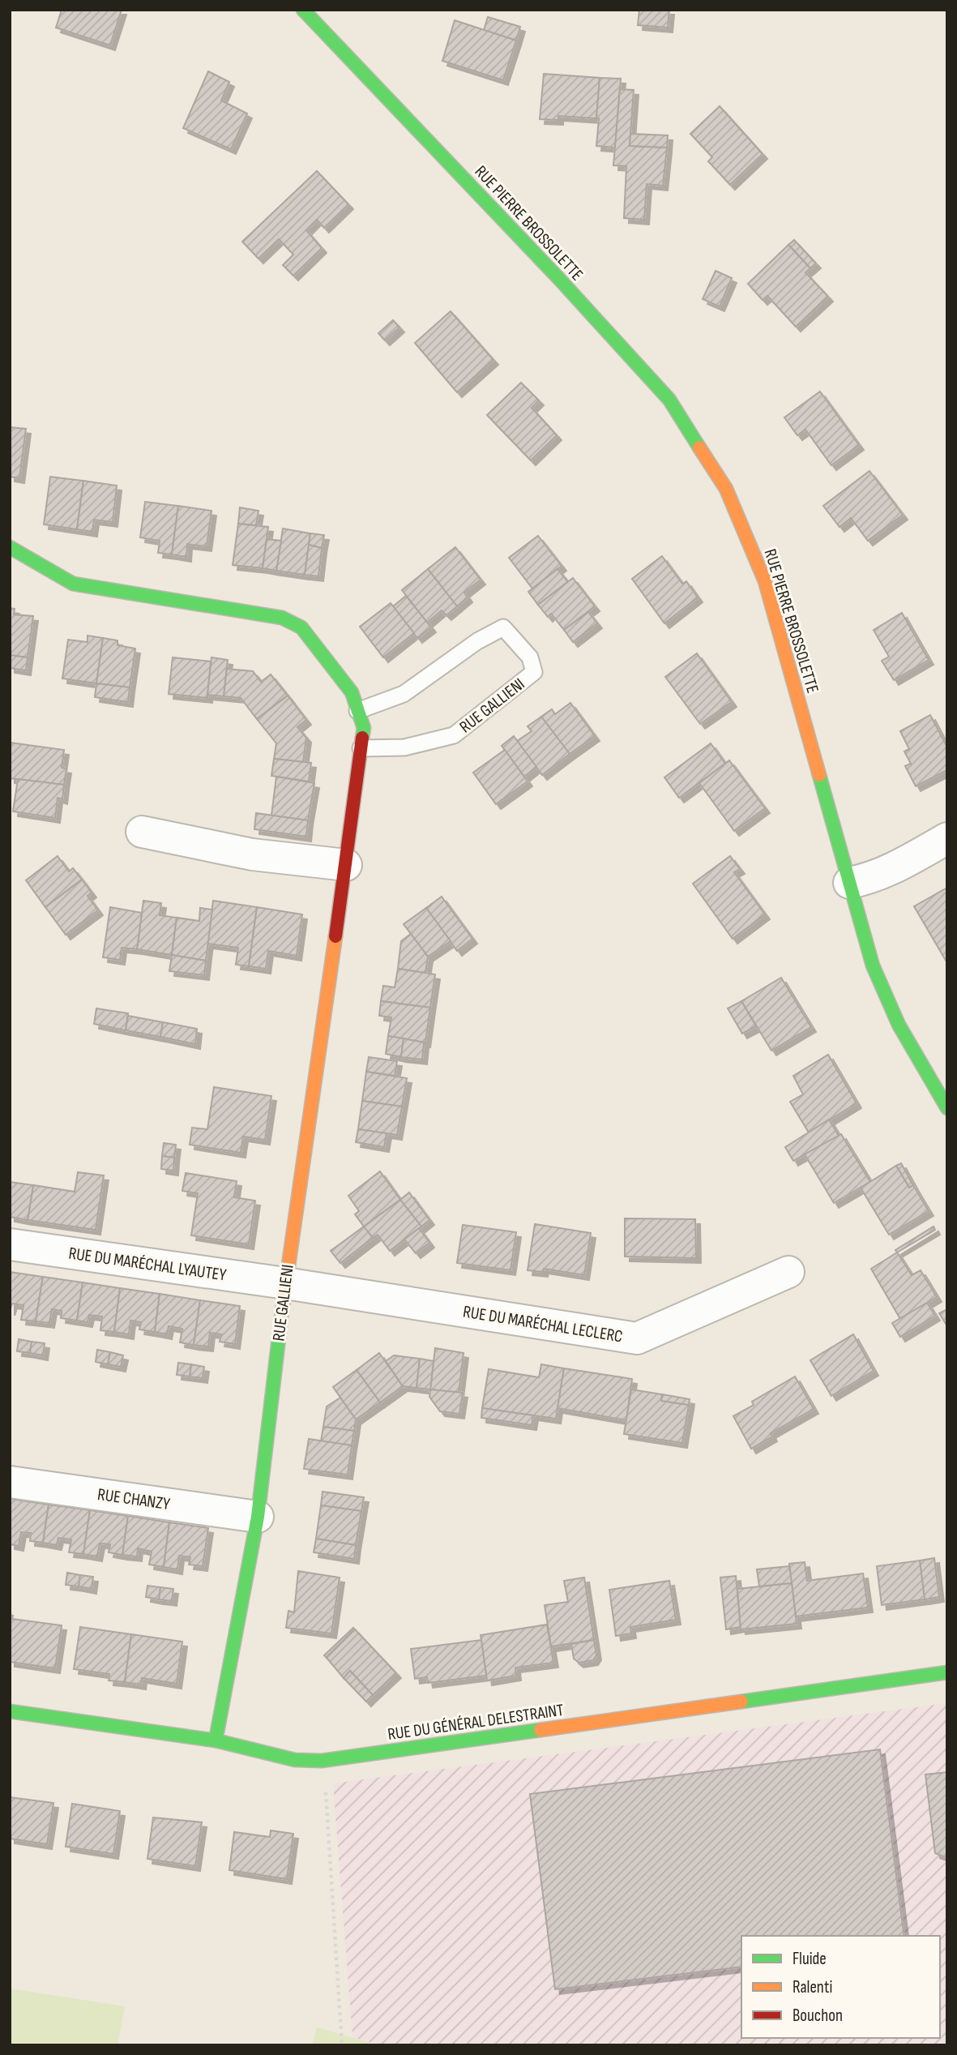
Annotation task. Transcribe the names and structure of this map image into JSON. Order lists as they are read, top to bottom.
{
  "streets": {
    "street": [
      "RUE PIERRE BROSSOLETTE",
      "RUE GALLIENI",
      "RUE DU MARÉCHAL LYAUTEY",
      "RUE DU MARÉCHAL LECLERC",
      "RUE CHANZY",
      "RUE DU GÉNÉRAL DELESTRAINT"
    ]
  },
  "crossings": [
    ["RUE GALLIENI", "RUE DU MARÉCHAL LYAUTEY"],
    ["RUE GALLIENI", "RUE DU MARÉCHAL LECLERC"],
    ["RUE GALLIENI", "RUE CHANZY"],
    ["RUE GALLIENI", "RUE DU GÉNÉRAL DELESTRAINT"],
    ["RUE DU MARÉCHAL LYAUTEY", "RUE DU MARÉCHAL LECLERC"]
  ],
  "legend": ["Fluide", "Ralenti", "Bouchon"]
}
